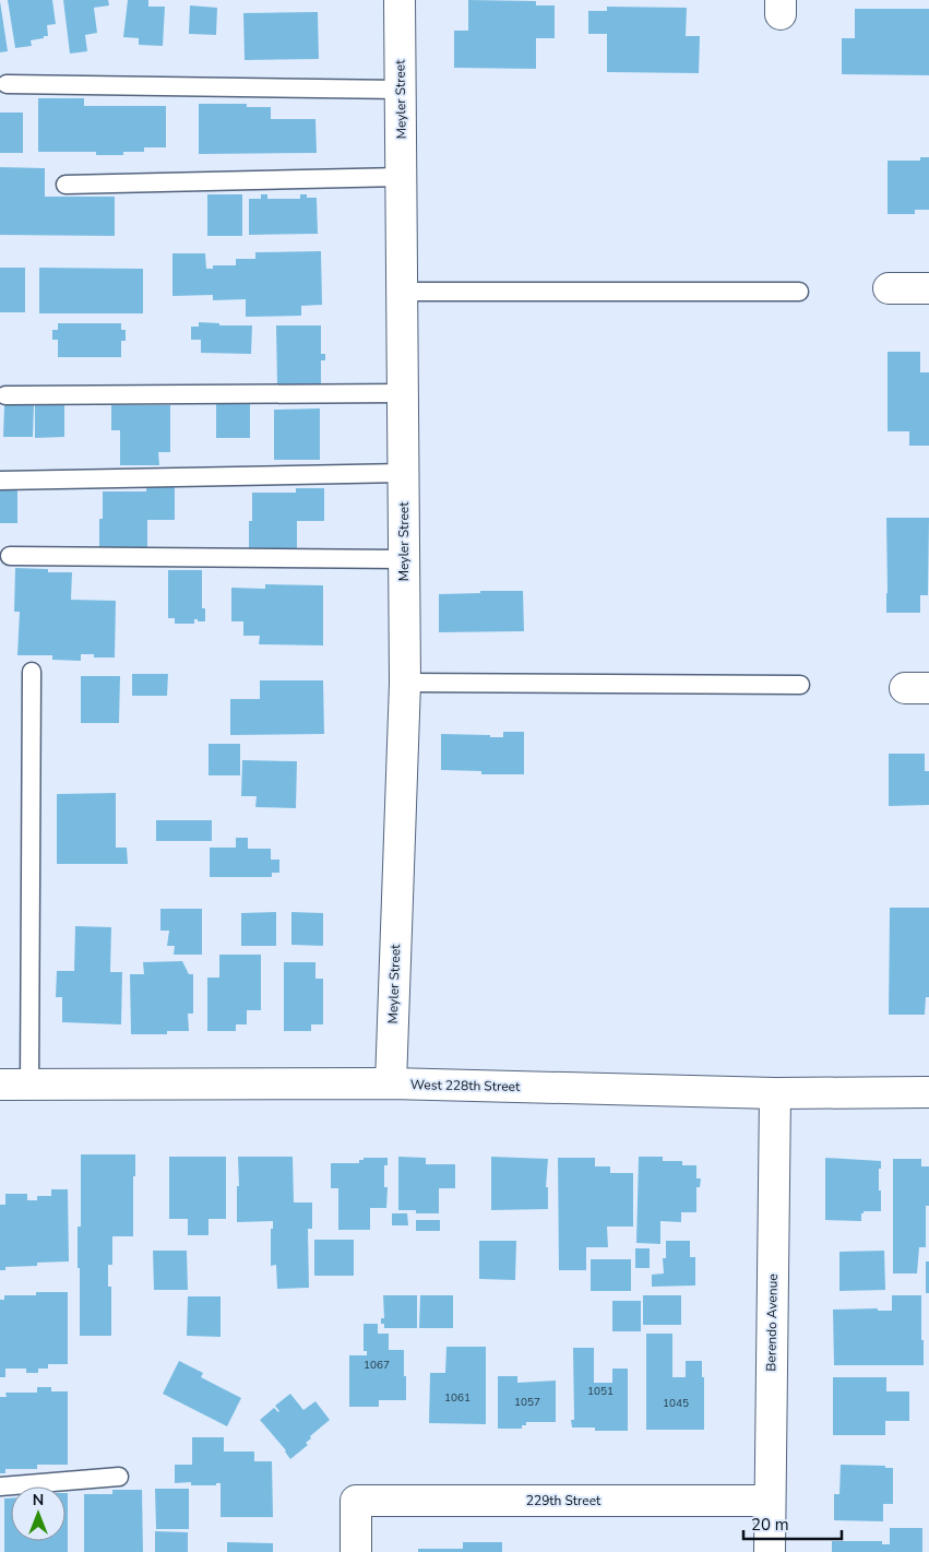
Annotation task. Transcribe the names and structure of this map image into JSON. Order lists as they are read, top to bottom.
{
  "streets": {
    "street": [
      "Meyler Street",
      "West 228th Street",
      "Berendo Avenue",
      "229th Street"
    ]
  },
  "crossings": [
    ["Meyler Street", "West 228th Street"],
    ["West 228th Street", "Berendo Avenue"],
    ["Berendo Avenue", "229th Street"]
  ],
  "house_numbers": [
    "1067",
    "1051",
    "1061",
    "1057",
    "1045"
  ],
  "scale_bar": "20 m",
  "north": "top"
}
